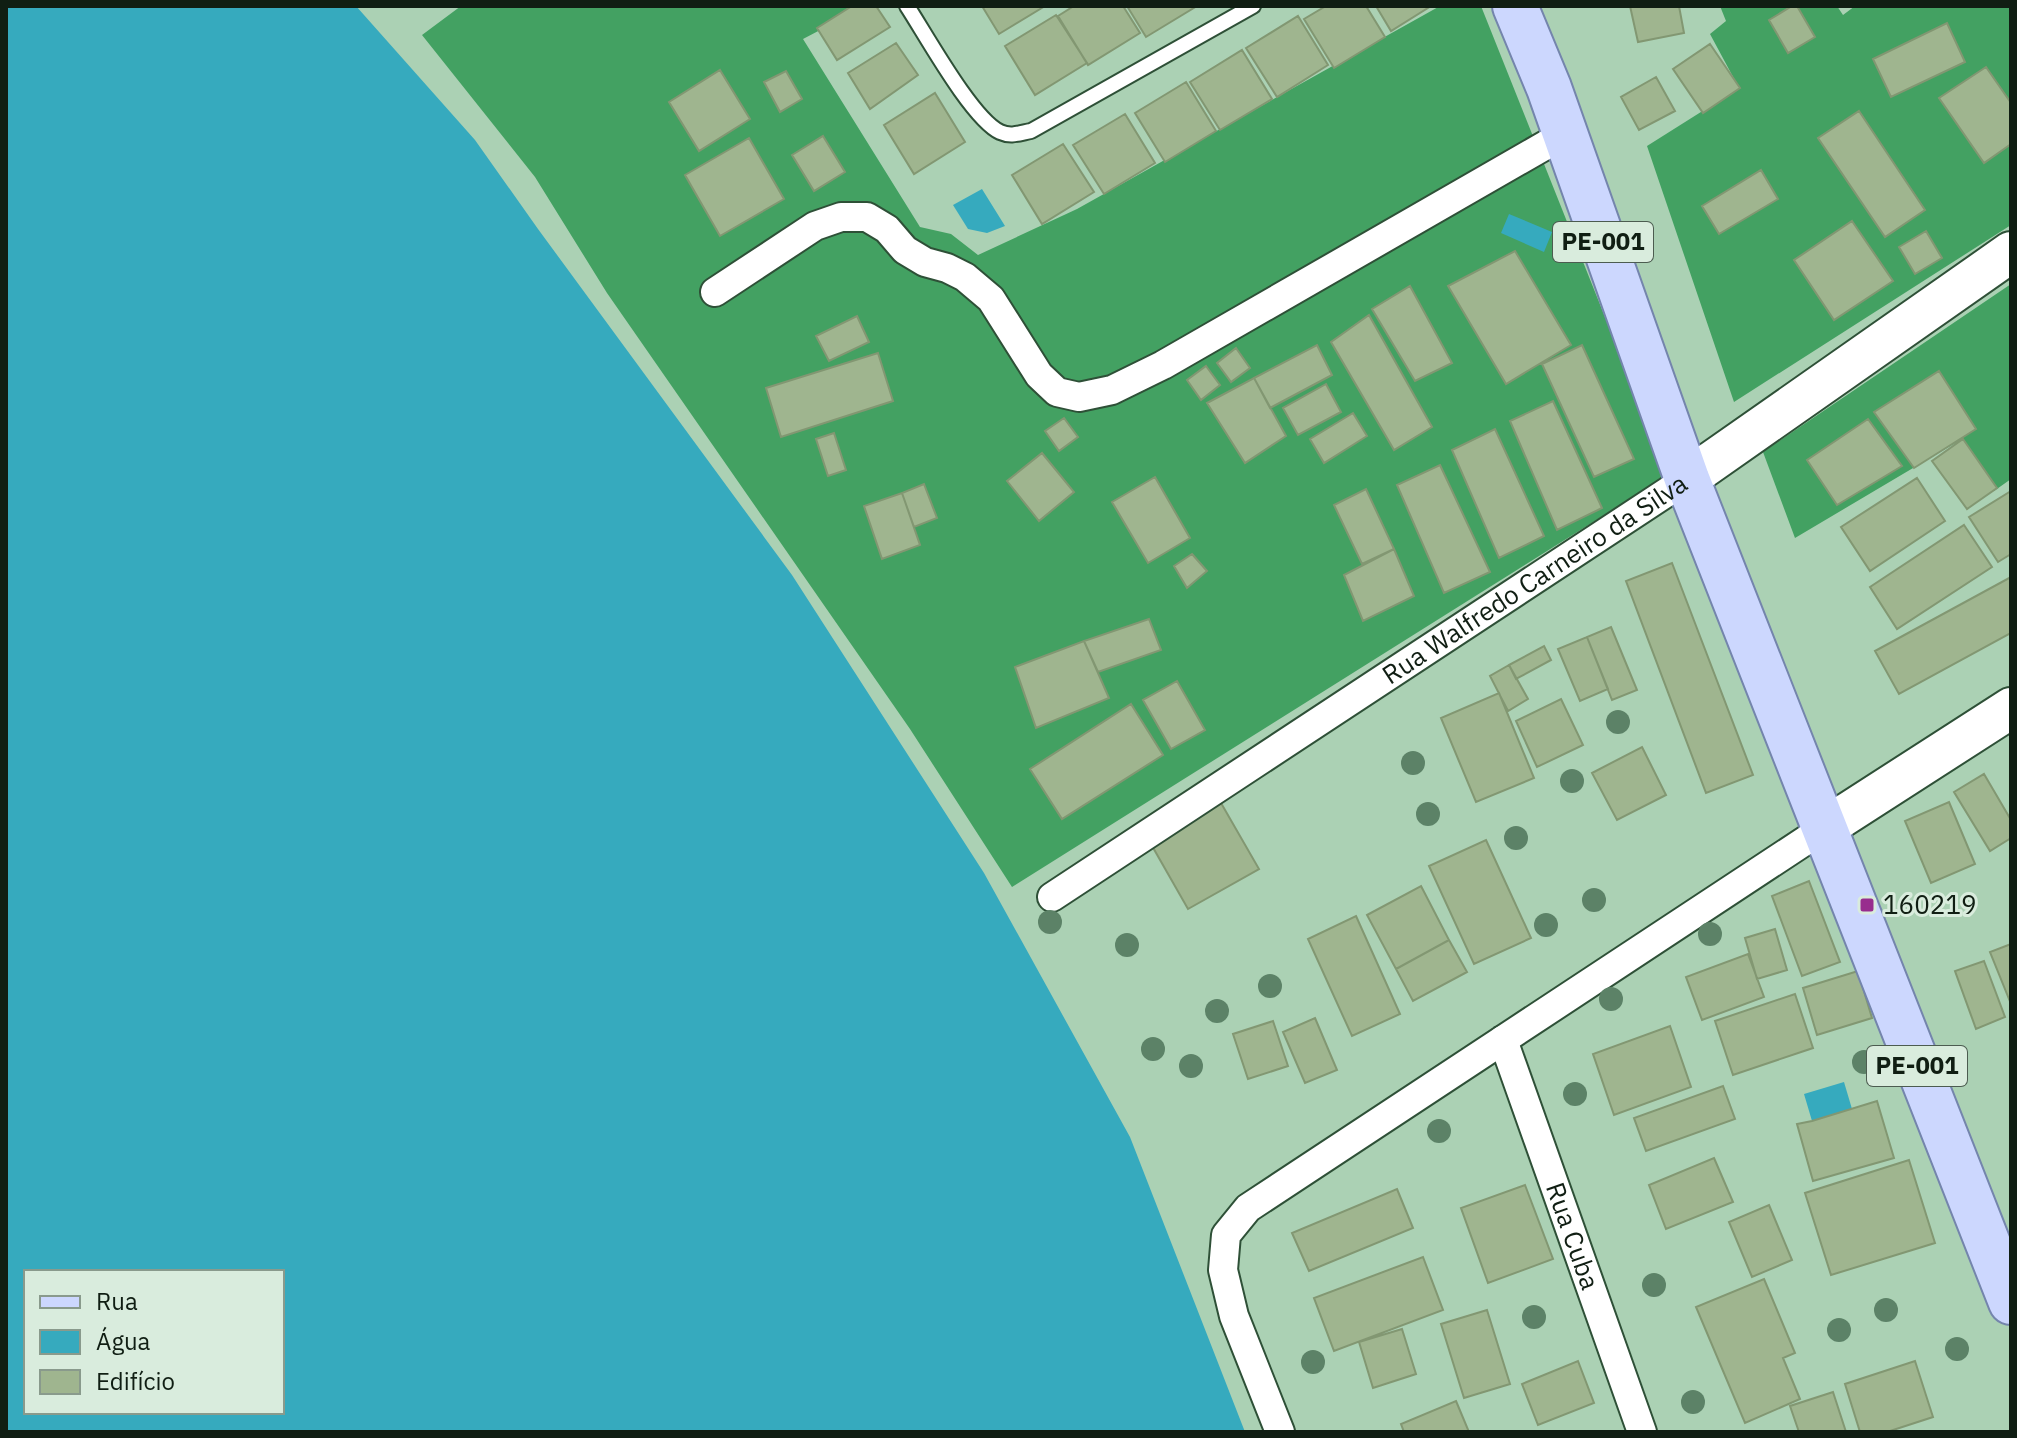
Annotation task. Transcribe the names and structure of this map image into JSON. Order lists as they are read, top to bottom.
{
  "streets": {
    "main road": ["PE-001", "Rua Walfredo Carneiro da Silva"],
    "street": ["Rua Cuba"]
  },
  "crossings": [
    ["PE-001", "Rua Walfredo Carneiro da Silva"]
  ],
  "places": {
    "transit": ["160219"]
  },
  "legend": ["Rua", "Água", "Edifício"]
}
